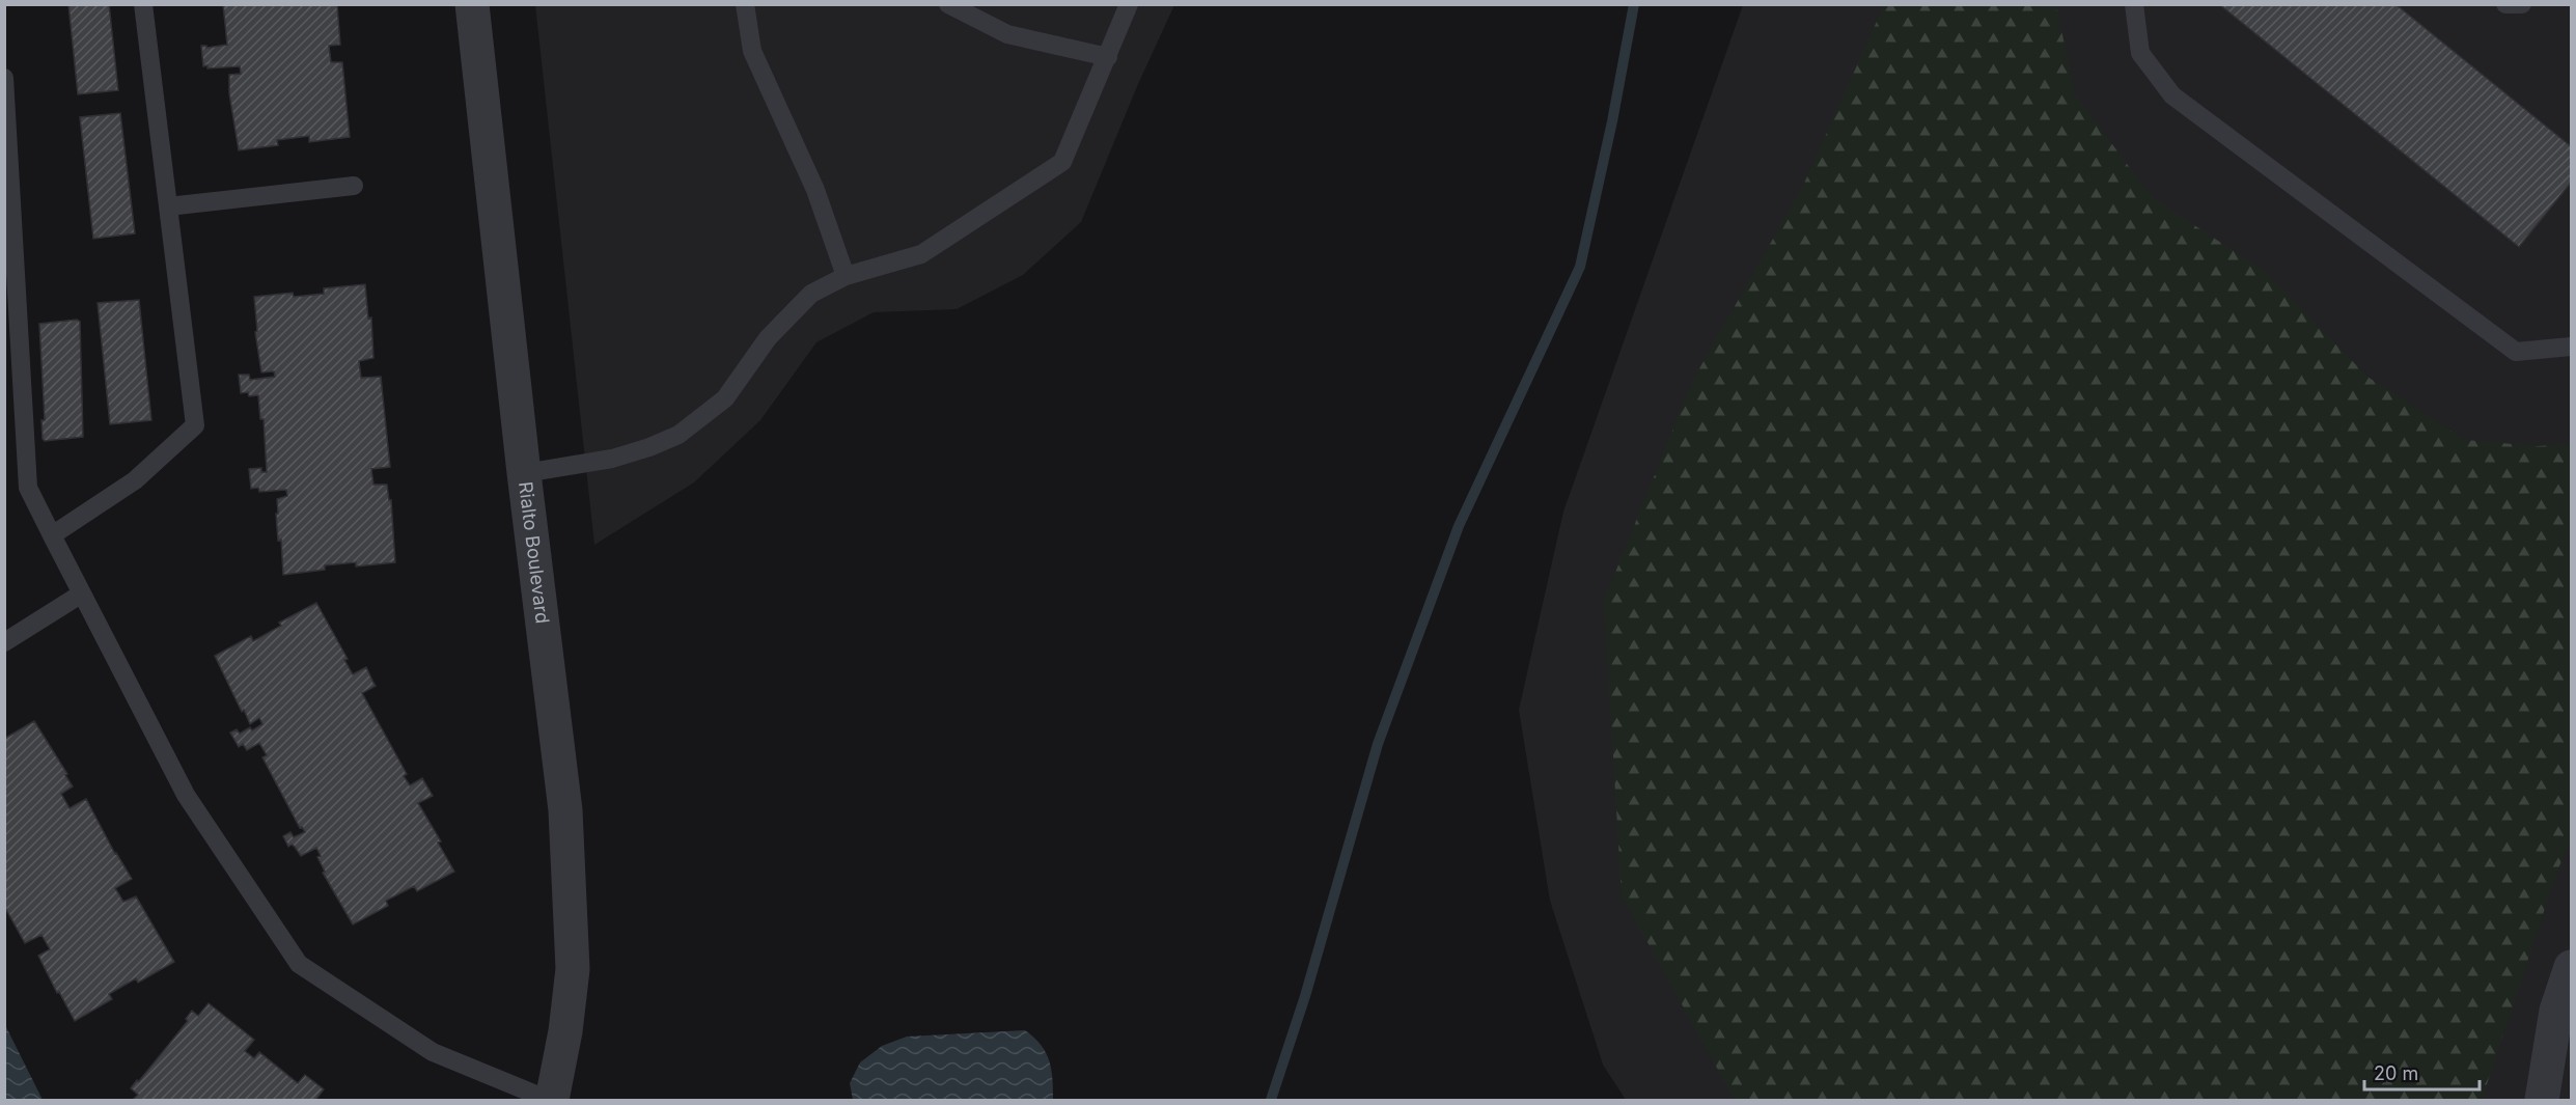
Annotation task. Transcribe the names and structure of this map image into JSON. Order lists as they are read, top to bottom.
{
  "streets": {
    "street": ["Rialto Boulevard"]
  },
  "scale_bar": "20 m"
}
